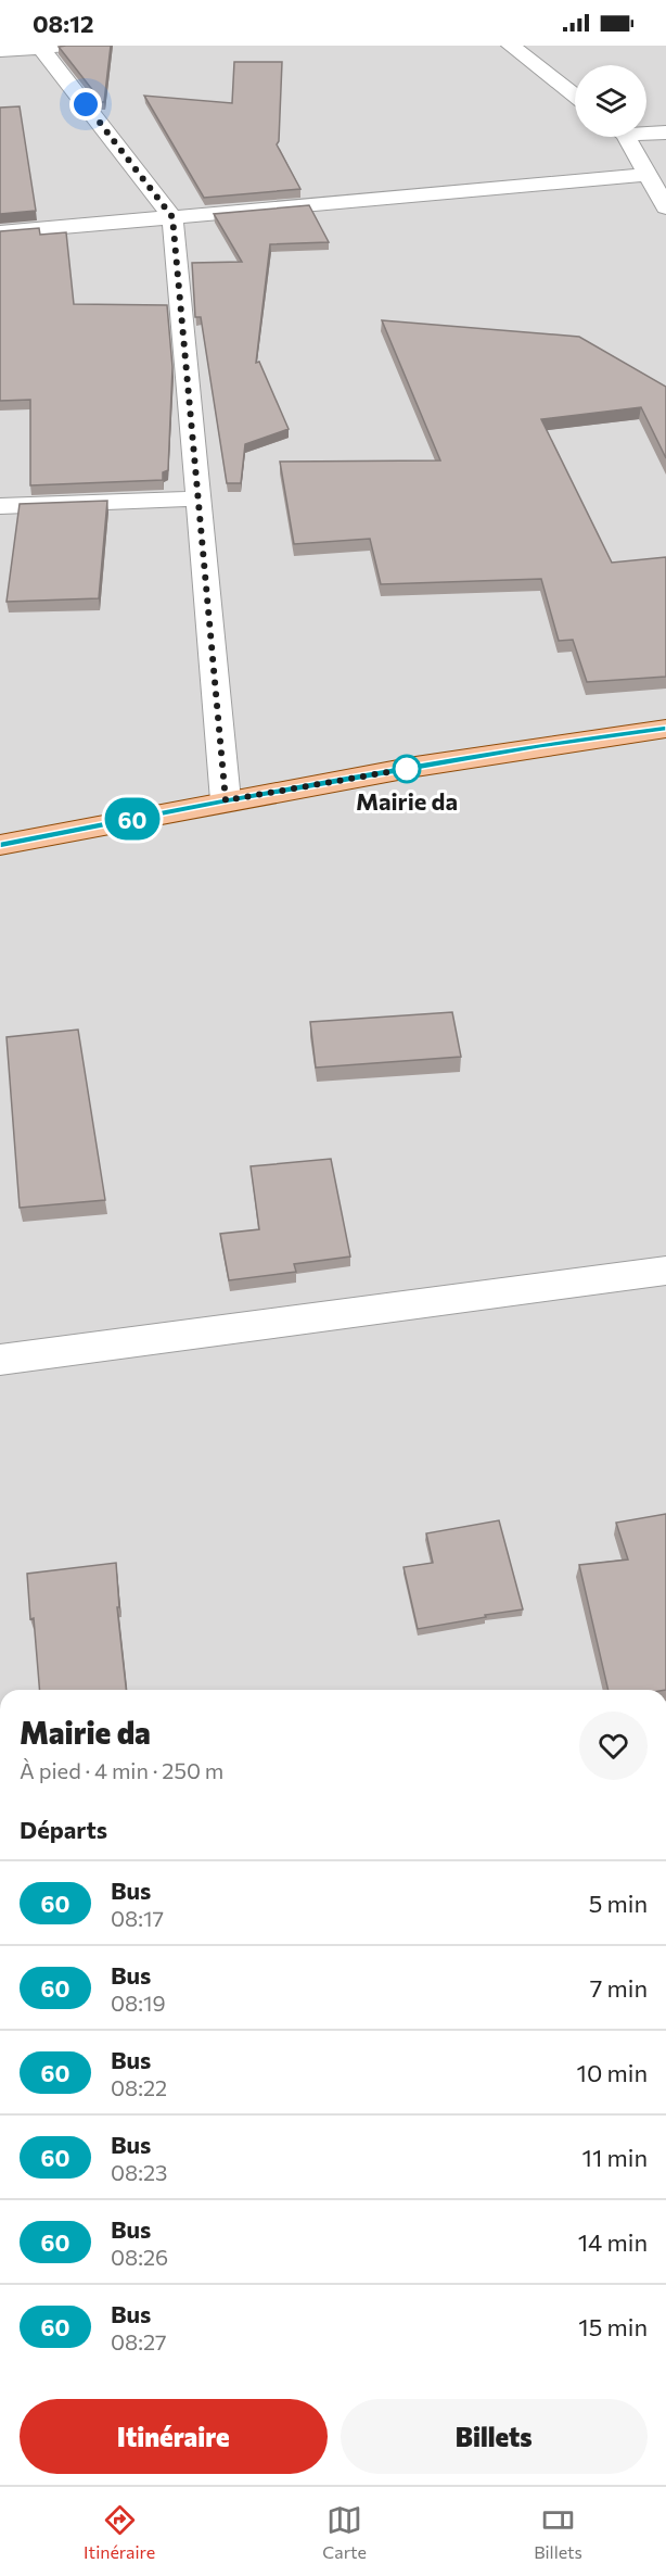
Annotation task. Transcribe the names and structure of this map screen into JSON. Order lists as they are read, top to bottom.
{
  "places": ["Mairie da"],
  "lines": ["bus line 60"],
  "page": {
    "status": "08:12",
    "on_map": "60",
    "heading": [
      ["Mairie da", "À pied · 4 min · 250 m"],
      "Départs"
    ],
    "list": [
      {
        "mark": "60",
        "name": "Bus",
        "note": "08:17",
        "value": "5 min"
      },
      {
        "mark": "60",
        "name": "Bus",
        "note": "08:19",
        "value": "7 min"
      },
      {
        "mark": "60",
        "name": "Bus",
        "note": "08:22",
        "value": "10 min"
      },
      {
        "mark": "60",
        "name": "Bus",
        "note": "08:23",
        "value": "11 min"
      },
      {
        "mark": "60",
        "name": "Bus",
        "note": "08:26",
        "value": "14 min"
      },
      {
        "mark": "60",
        "name": "Bus",
        "note": "08:27",
        "value": "15 min"
      }
    ],
    "buttons": ["Itinéraire", "Billets"],
    "tabs": ["Itinéraire", "Carte", "Billets"]
  }
}
